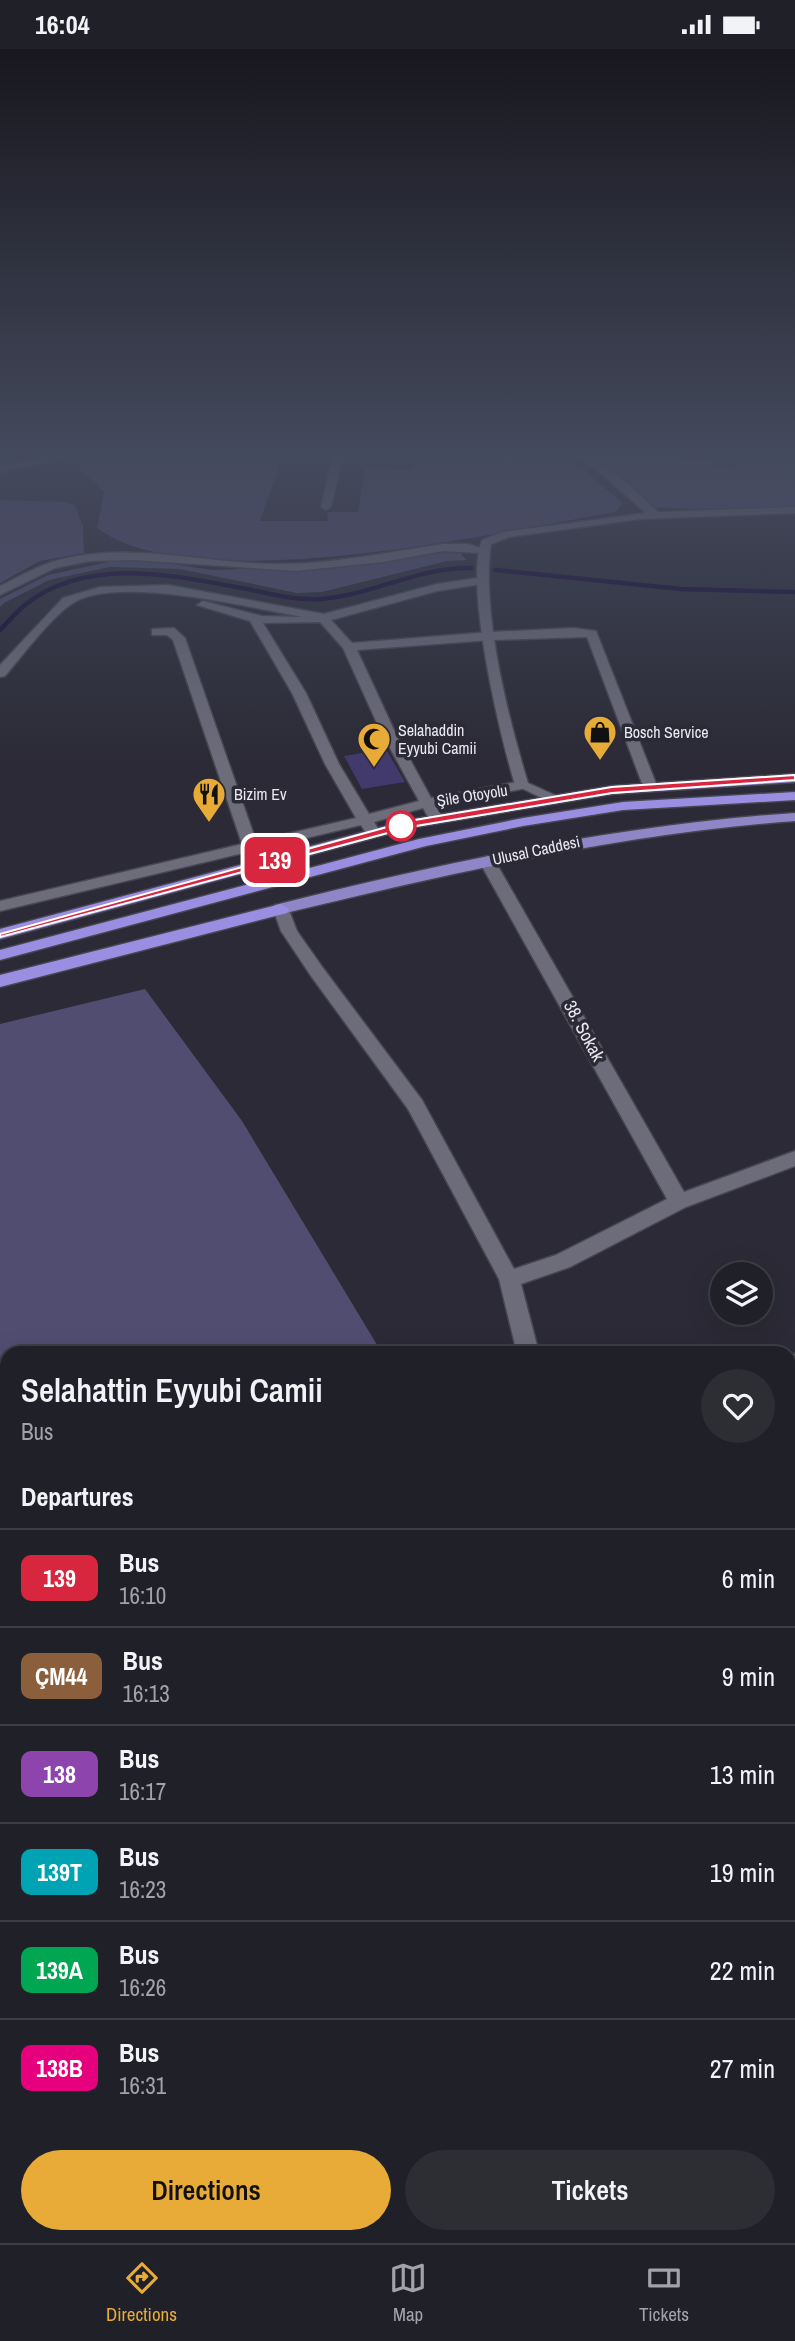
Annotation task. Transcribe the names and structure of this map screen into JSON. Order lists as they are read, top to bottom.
{
  "streets": {
    "highway": ["Şile Otoyolu"],
    "main road": ["Ulusal Caddesi"],
    "street": ["38. Sokak"]
  },
  "crossings": [
    ["Ulusal Caddesi", "38. Sokak"]
  ],
  "places": {
    "shop": ["Bosch Service"],
    "mosque": ["Selahaddin Eyyubi Camii"],
    "restaurant": ["Bizim Ev"]
  },
  "lines": ["bus line 139"],
  "page": {
    "status": "16:04",
    "on_map": "139",
    "heading": [
      ["Selahattin Eyyubi Camii", "Bus"],
      "Departures"
    ],
    "list": [
      {
        "mark": "139",
        "name": "Bus",
        "note": "16:10",
        "value": "6 min"
      },
      {
        "mark": "ÇM44",
        "name": "Bus",
        "note": "16:13",
        "value": "9 min"
      },
      {
        "mark": "138",
        "name": "Bus",
        "note": "16:17",
        "value": "13 min"
      },
      {
        "mark": "139T",
        "name": "Bus",
        "note": "16:23",
        "value": "19 min"
      },
      {
        "mark": "139A",
        "name": "Bus",
        "note": "16:26",
        "value": "22 min"
      },
      {
        "mark": "138B",
        "name": "Bus",
        "note": "16:31",
        "value": "27 min"
      }
    ],
    "buttons": ["Directions", "Tickets"],
    "tabs": ["Directions", "Map", "Tickets"]
  }
}
